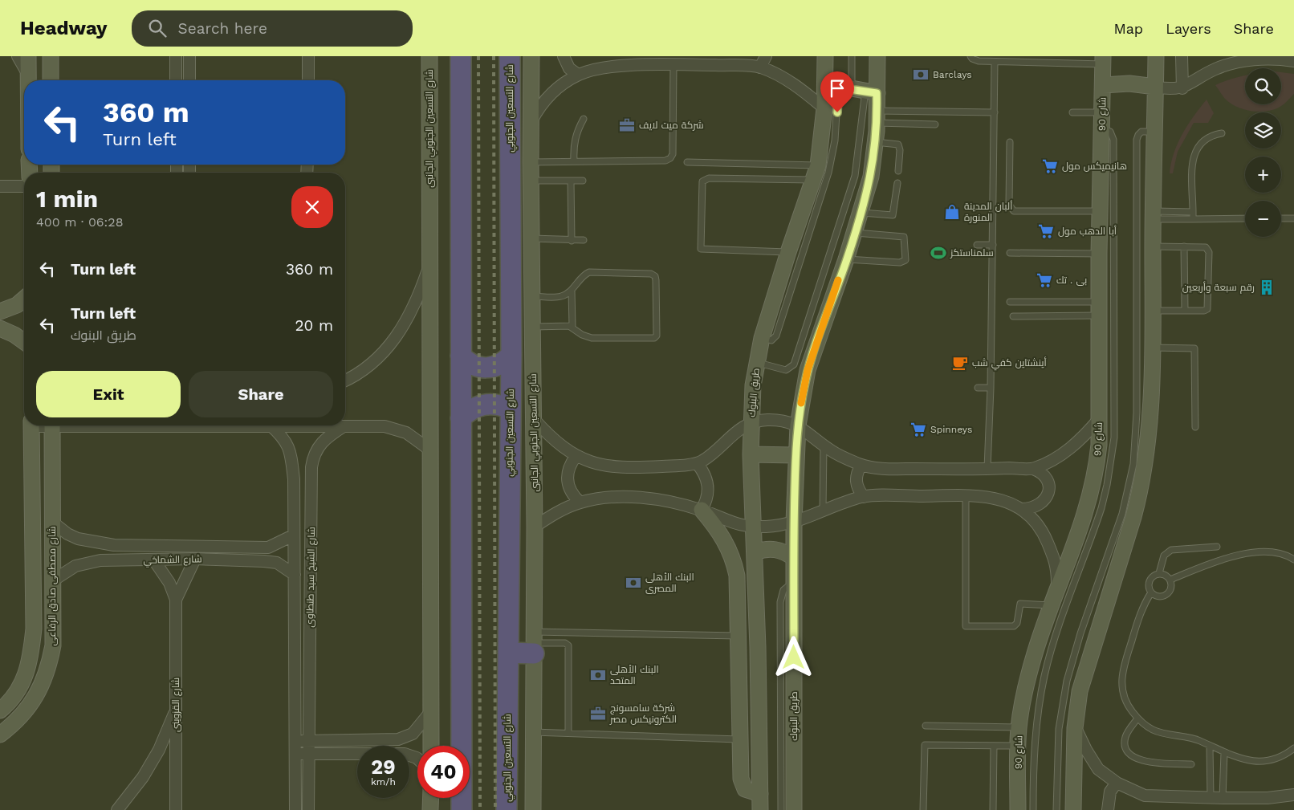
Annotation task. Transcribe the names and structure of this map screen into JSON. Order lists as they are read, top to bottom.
{
  "streets": {
    "highway": ["شارع التسعين الجنوبي"],
    "street": [
      "شارع 90",
      "شارع التسعين الجنوبي الجانبى",
      "طريق البنوك",
      "شارع الشماخي",
      "شارع الشيخ سيد طنطاوى",
      "شارع مصطفى صادق الرفاعى",
      "شارع القزوينى"
    ]
  },
  "crossings": [
    ["شارع الشماخي", "شارع الشيخ سيد طنطاوى"],
    ["شارع الشماخي", "شارع مصطفى صادق الرفاعى"],
    ["شارع الشماخي", "شارع القزوينى"]
  ],
  "places": {
    "bank": ["Barclays", "البنك الأهلى المصرى", "البنك الأهلى المتحد"],
    "office": ["شركة ميت لايف", "شركة سامسونج الكترونيكس مصر"],
    "supermarket": [
      "هانيميكس مول",
      "أبا الدهب مول",
      "بى . تك",
      "Spinneys"
    ],
    "shop": ["ألبان المدينة المنورة"],
    "sports": ["سلمناستكز"],
    "building": ["رقم سبعة وأربعين"],
    "cafe": ["أينشتاين كفي شب"]
  },
  "page": {
    "header": "Headway",
    "search": "Search here",
    "nav": ["Map", "Layers", "Share"],
    "map_buttons": ["+", "−"],
    "turn": ["360 m", "Turn left"],
    "heading": ["1 min", "400 m · 06:28"],
    "list": [
      {
        "name": "Turn left",
        "value": "360 m"
      },
      {
        "name": "Turn left",
        "note": "طريق البنوك",
        "value": "20 m"
      }
    ],
    "buttons": ["Exit", "Share"],
    "speed": "29 km/h",
    "limit": "40"
  }
}
